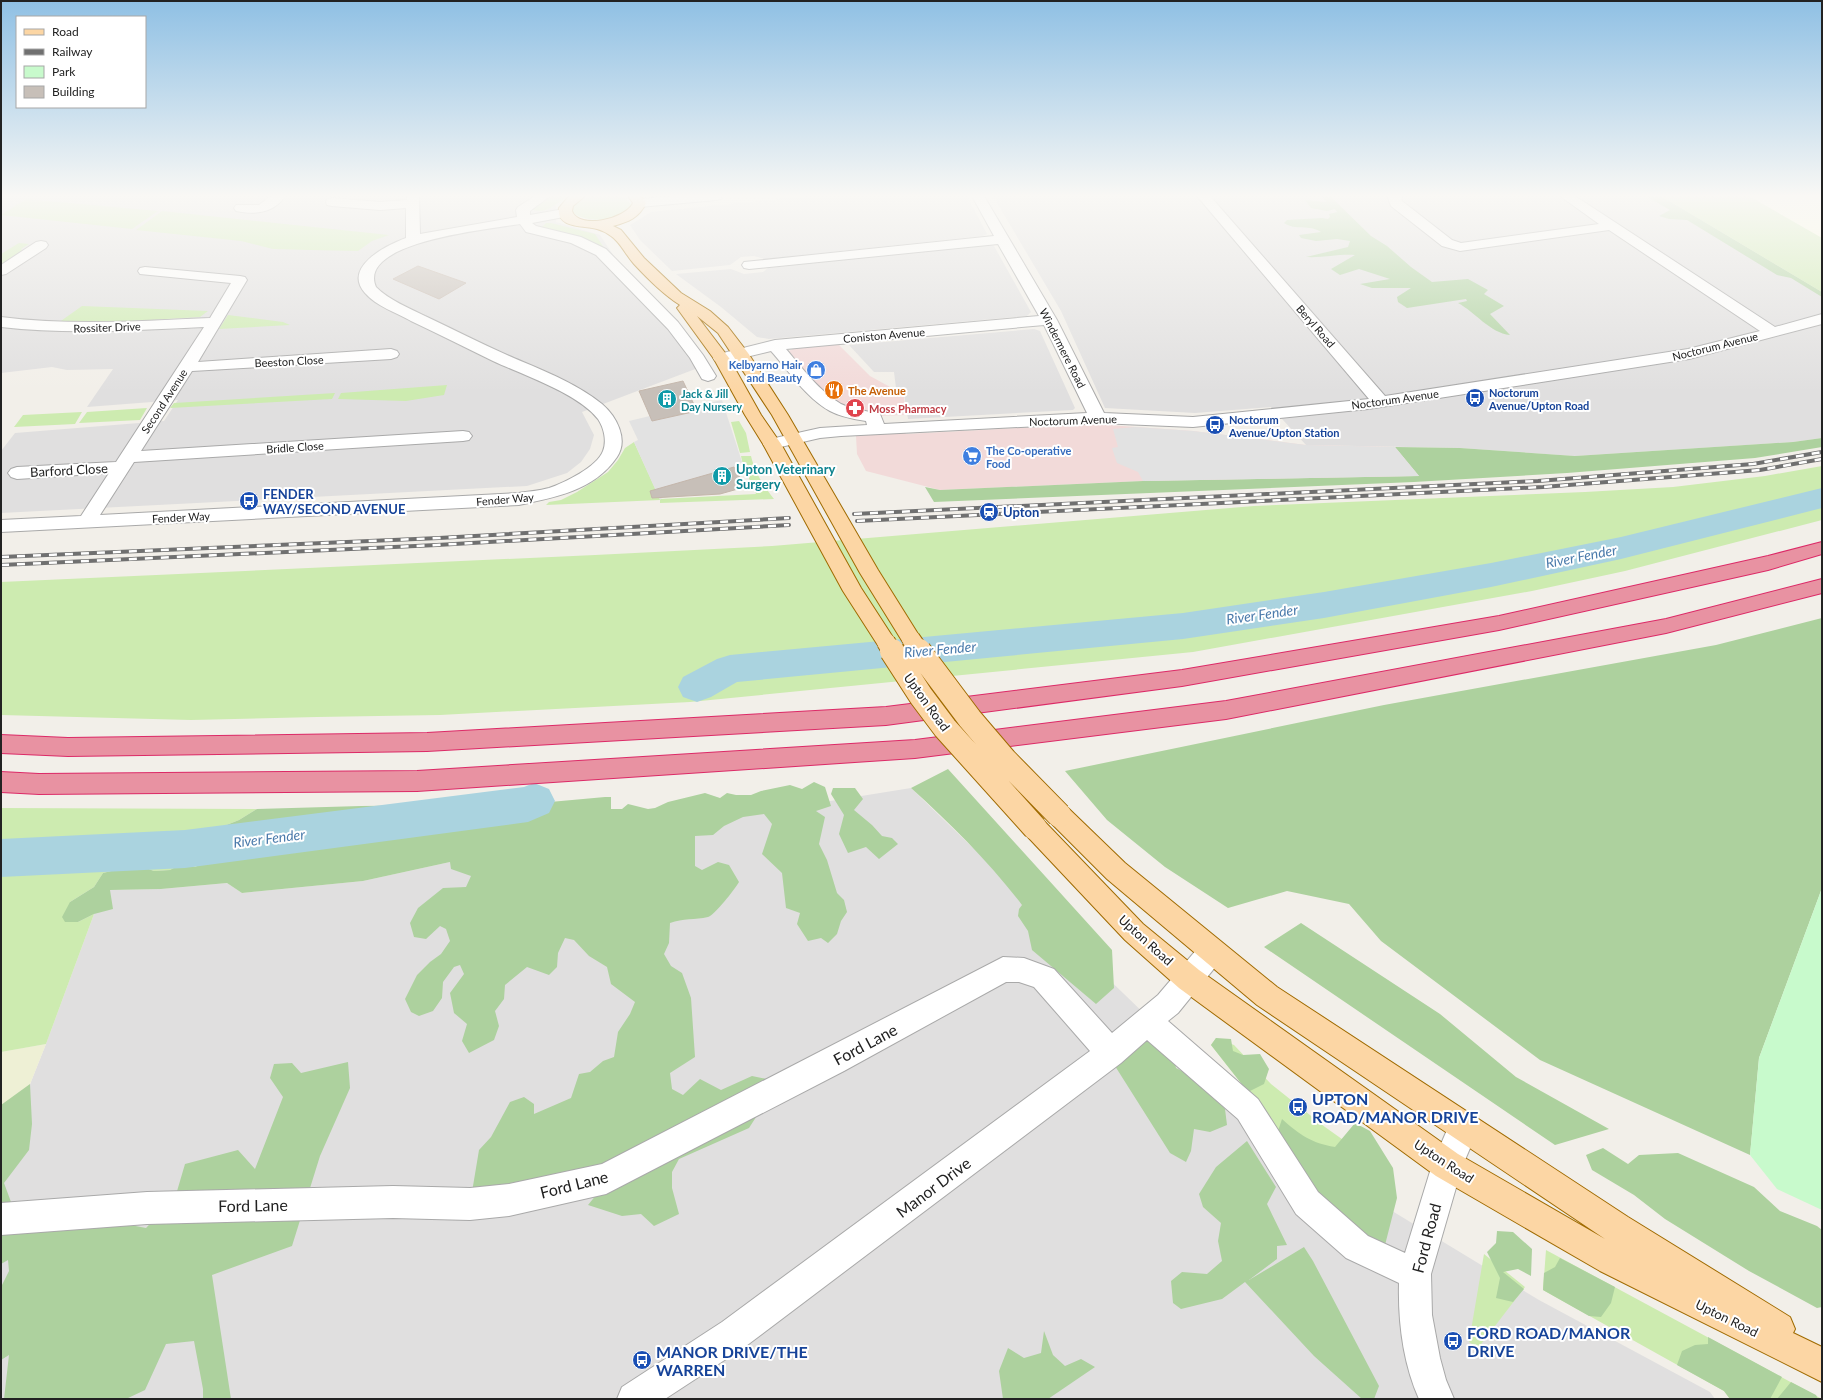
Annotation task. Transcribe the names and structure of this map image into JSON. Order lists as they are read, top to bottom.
{
  "streets": {
    "main road": ["Upton Road"],
    "street": [
      "Beryl Road",
      "Rossiter Drive",
      "Coniston Avenue",
      "Noctorum Avenue",
      "Windermere Road",
      "Beeston Close",
      "Second Avenue",
      "Bridle Close",
      "Barford Close",
      "Fender Way",
      "Ford Lane",
      "Manor Drive",
      "Ford Road"
    ]
  },
  "crossings": [
    ["Beryl Road", "Noctorum Avenue"],
    ["Rossiter Drive", "Second Avenue"],
    ["Coniston Avenue", "Windermere Road"],
    ["Coniston Avenue", "Upton Road"],
    ["Noctorum Avenue", "Windermere Road"],
    ["Noctorum Avenue", "Upton Road"],
    ["Beeston Close", "Second Avenue"],
    ["Second Avenue", "Bridle Close"],
    ["Second Avenue", "Barford Close"],
    ["Second Avenue", "Fender Way"],
    ["Bridle Close", "Barford Close"],
    ["Upton Road", "Manor Drive"],
    ["Upton Road", "Ford Road"],
    ["Ford Lane", "Manor Drive"]
  ],
  "water": ["River Fender"],
  "places": {
    "shop": ["Kelbyarno Hair and Beauty"],
    "restaurant": ["The Avenue"],
    "bus stop": [
      "Noctorum Avenue/Upton Road",
      "Noctorum Avenue/Upton Station",
      "FENDER WAY/SECOND AVENUE",
      "UPTON ROAD/MANOR DRIVE",
      "FORD ROAD/MANOR DRIVE",
      "MANOR DRIVE/THE WARREN"
    ],
    "building": ["Jack & Jill Day Nursery", "Upton Veterinary Surgery"],
    "pharmacy": ["Moss Pharmacy"],
    "supermarket": ["The Co-operative Food"],
    "station": ["Upton"]
  },
  "legend": [
    "Road",
    "Railway",
    "Park",
    "Building"
  ]
}
